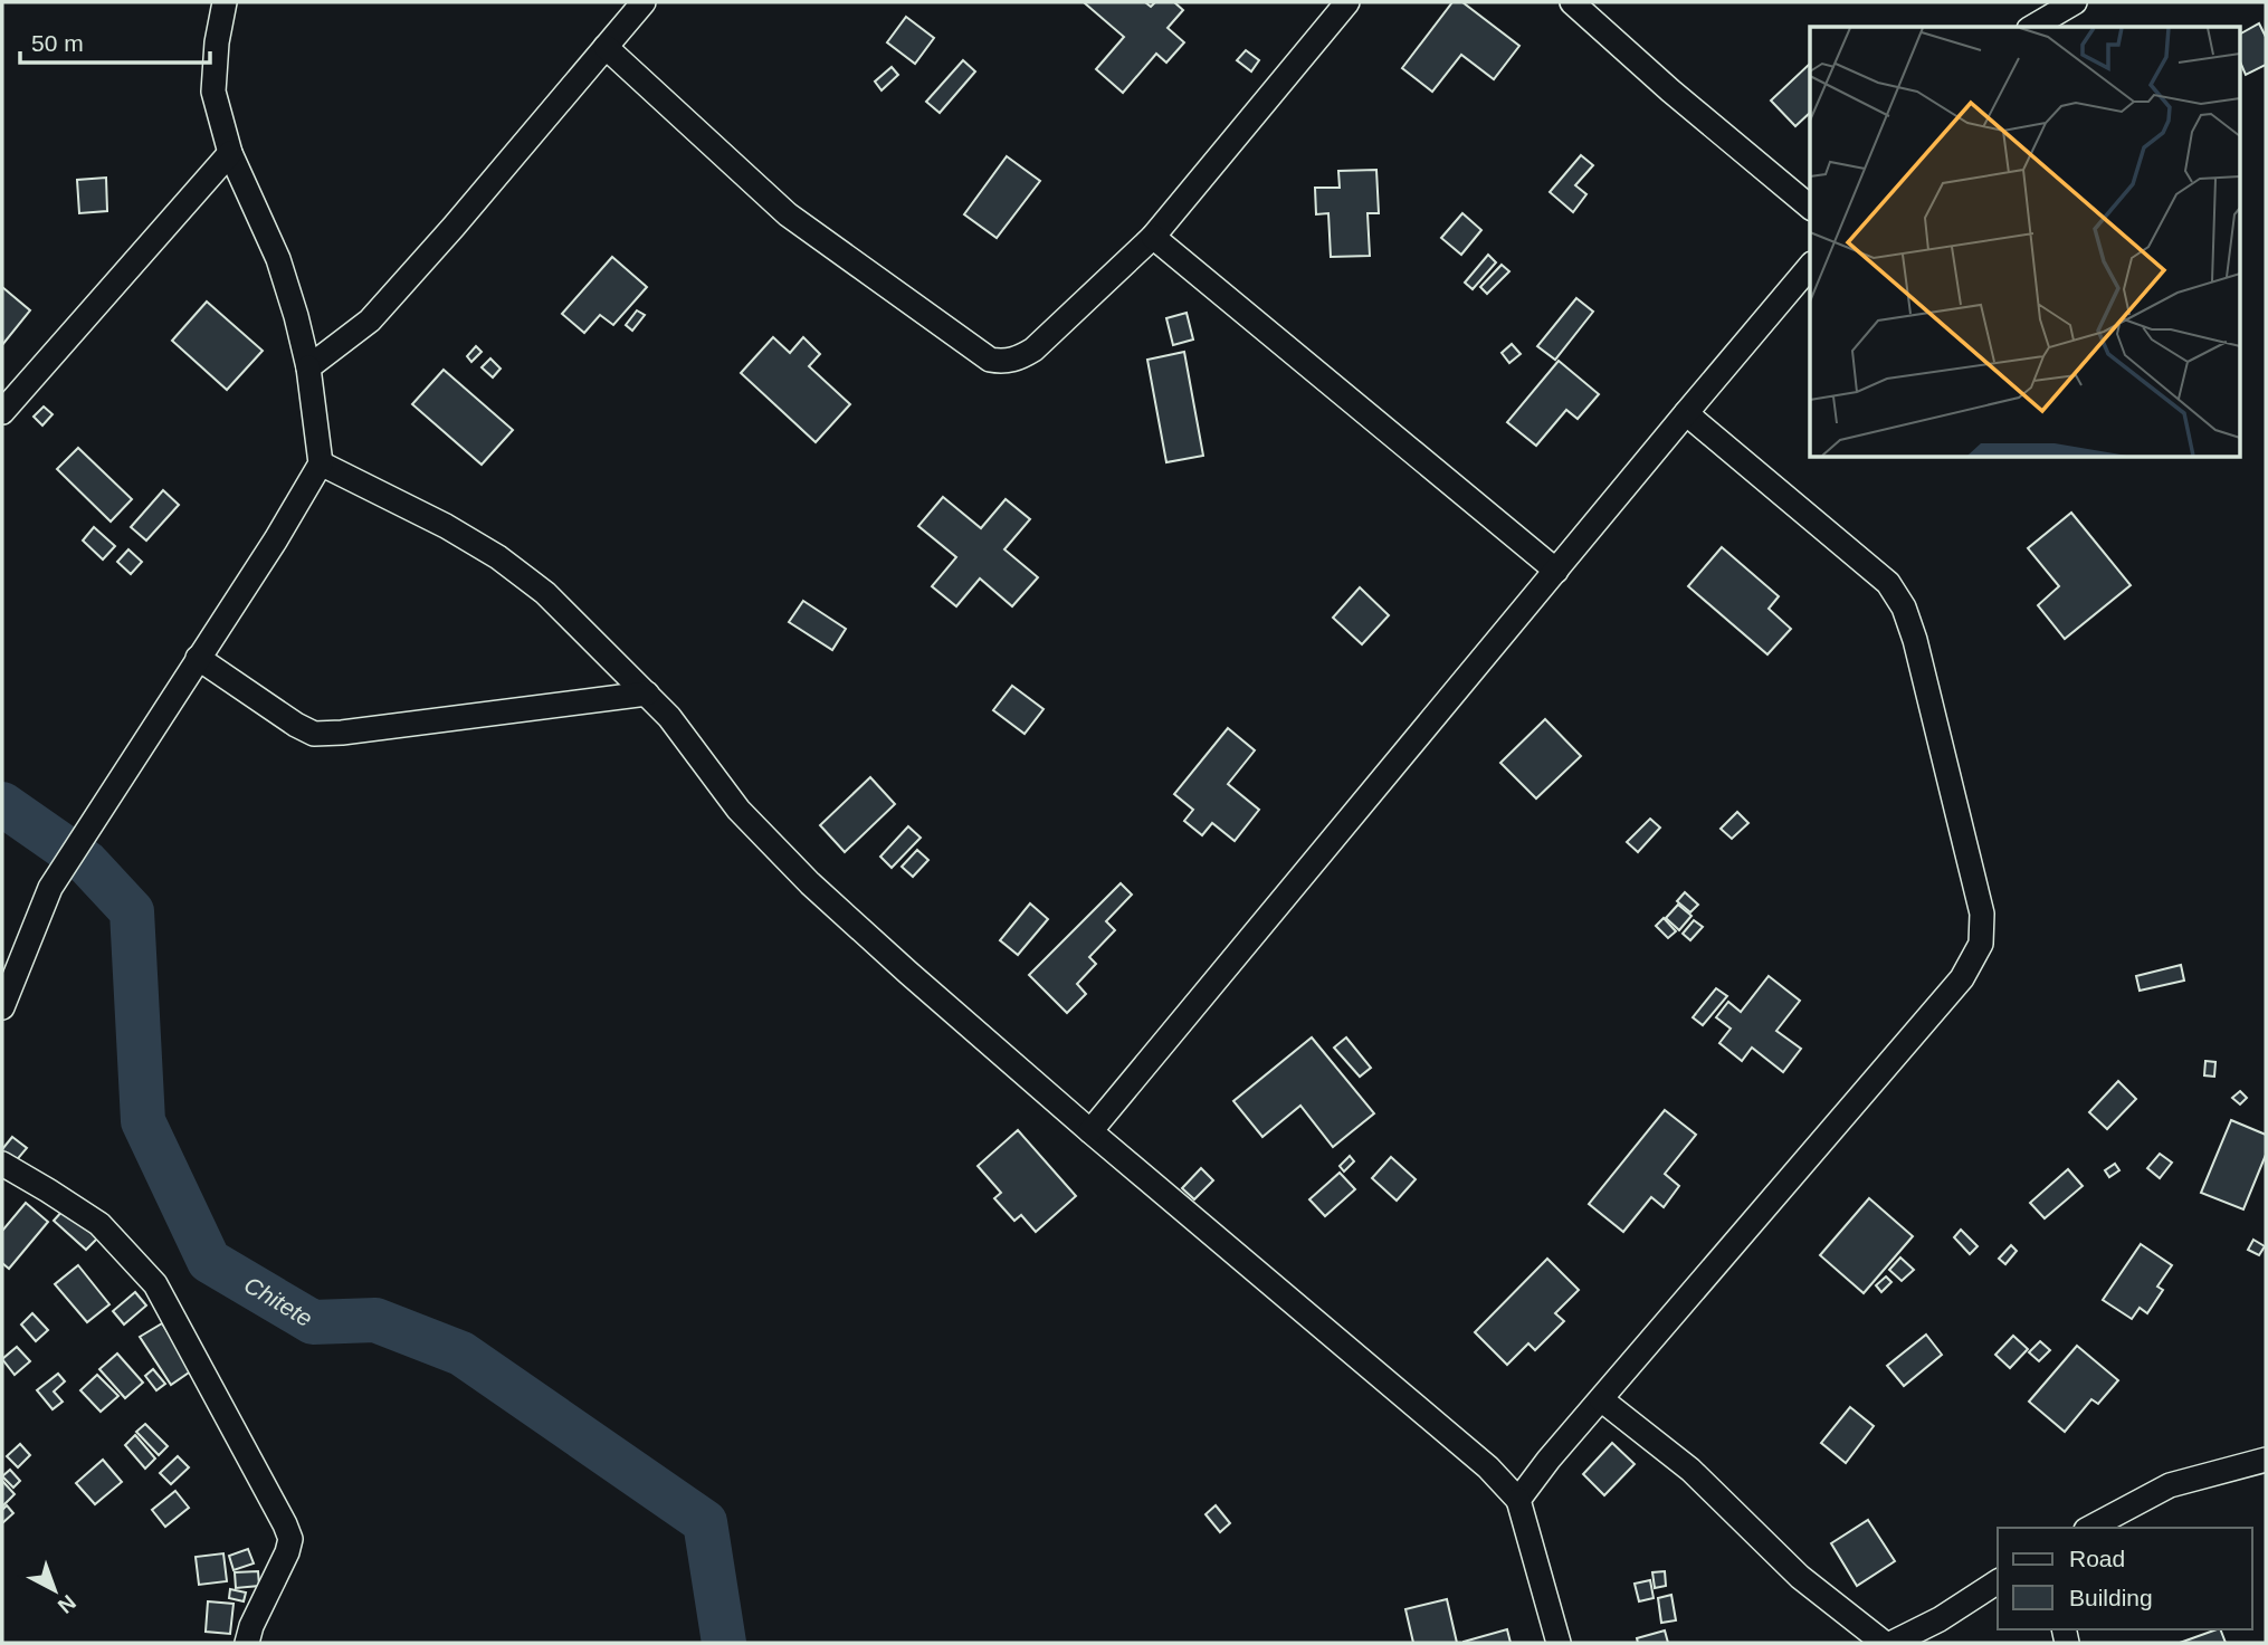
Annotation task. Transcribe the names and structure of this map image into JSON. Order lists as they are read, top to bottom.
{
  "water": ["Chitete"],
  "legend": ["Road", "Building"],
  "scale_bar": "50 m",
  "north": "bottom right"
}
